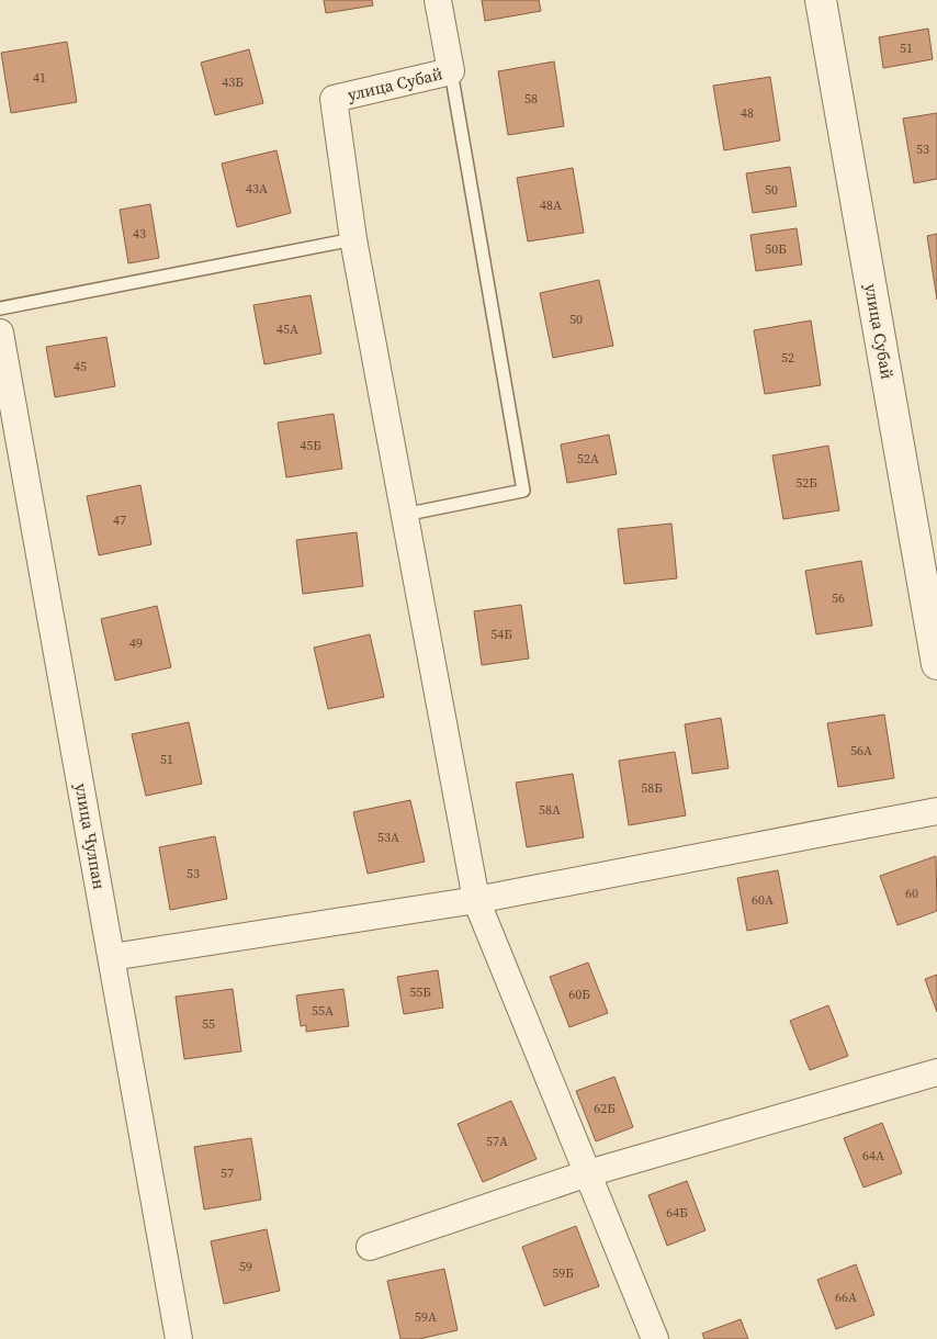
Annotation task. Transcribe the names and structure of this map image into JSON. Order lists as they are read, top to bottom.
{
  "streets": {
    "street": ["улица Субай", "улица Чулпан"]
  },
  "house_numbers": [
    "51",
    "41",
    "43Б",
    "58",
    "48",
    "53",
    "43А",
    "50",
    "48А",
    "43",
    "50Б",
    "50",
    "45А",
    "52",
    "45",
    "45Б",
    "52А",
    "52Б",
    "47",
    "56",
    "54Б",
    "49",
    "56А",
    "51",
    "58Б",
    "58А",
    "53А",
    "53",
    "60",
    "60А",
    "55Б",
    "60Б",
    "55А",
    "55",
    "62Б",
    "57А",
    "64А",
    "57",
    "64Б",
    "59",
    "59Б",
    "66А",
    "59А"
  ]
}
